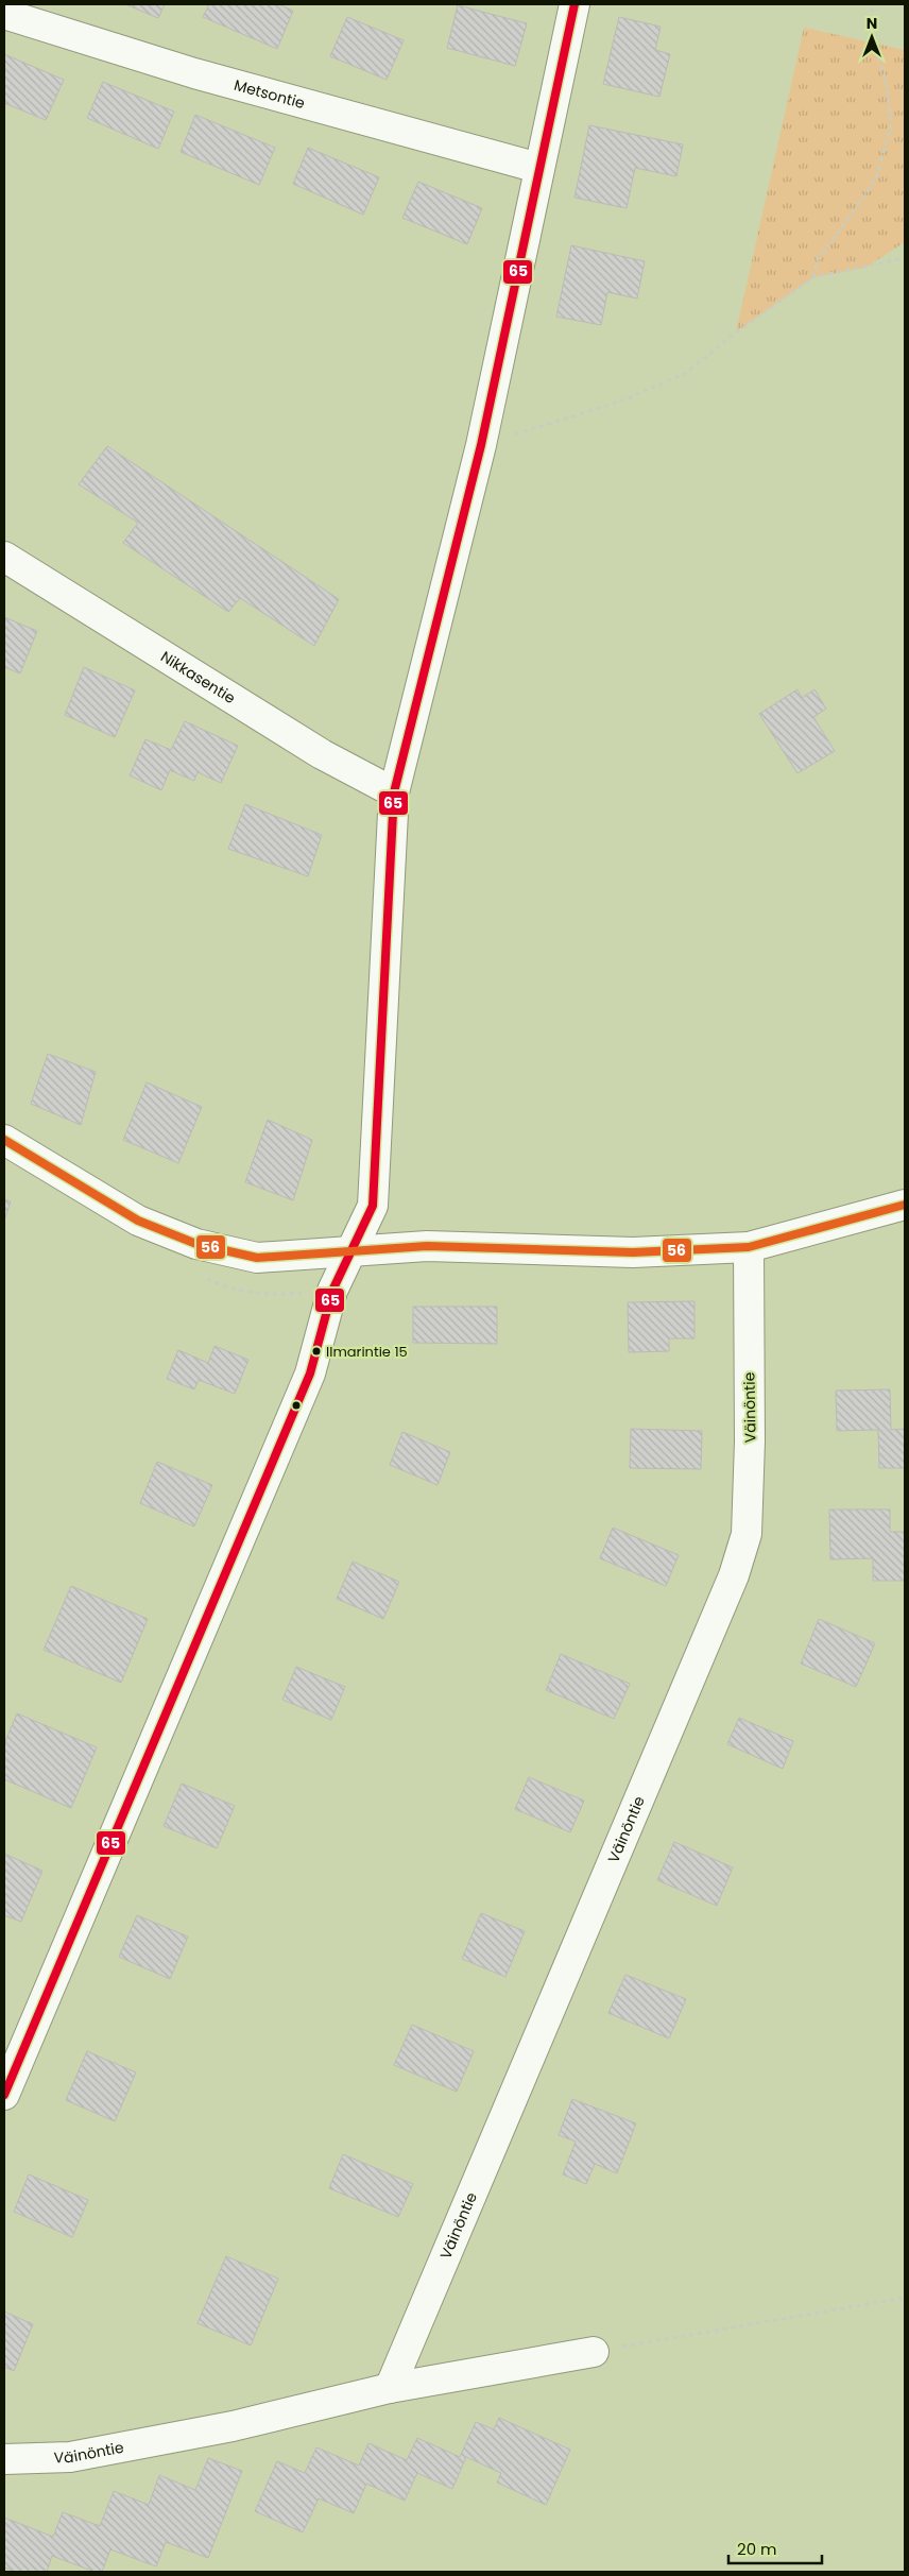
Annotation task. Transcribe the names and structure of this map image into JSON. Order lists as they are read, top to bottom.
{
  "streets": {
    "street": ["Metsontie", "Nikkasentie", "Väinöntie"]
  },
  "places": ["Ilmarintie 15"],
  "lines": ["transit line 65", "transit line 56"],
  "scale_bar": "20 m",
  "north": "top"
}
